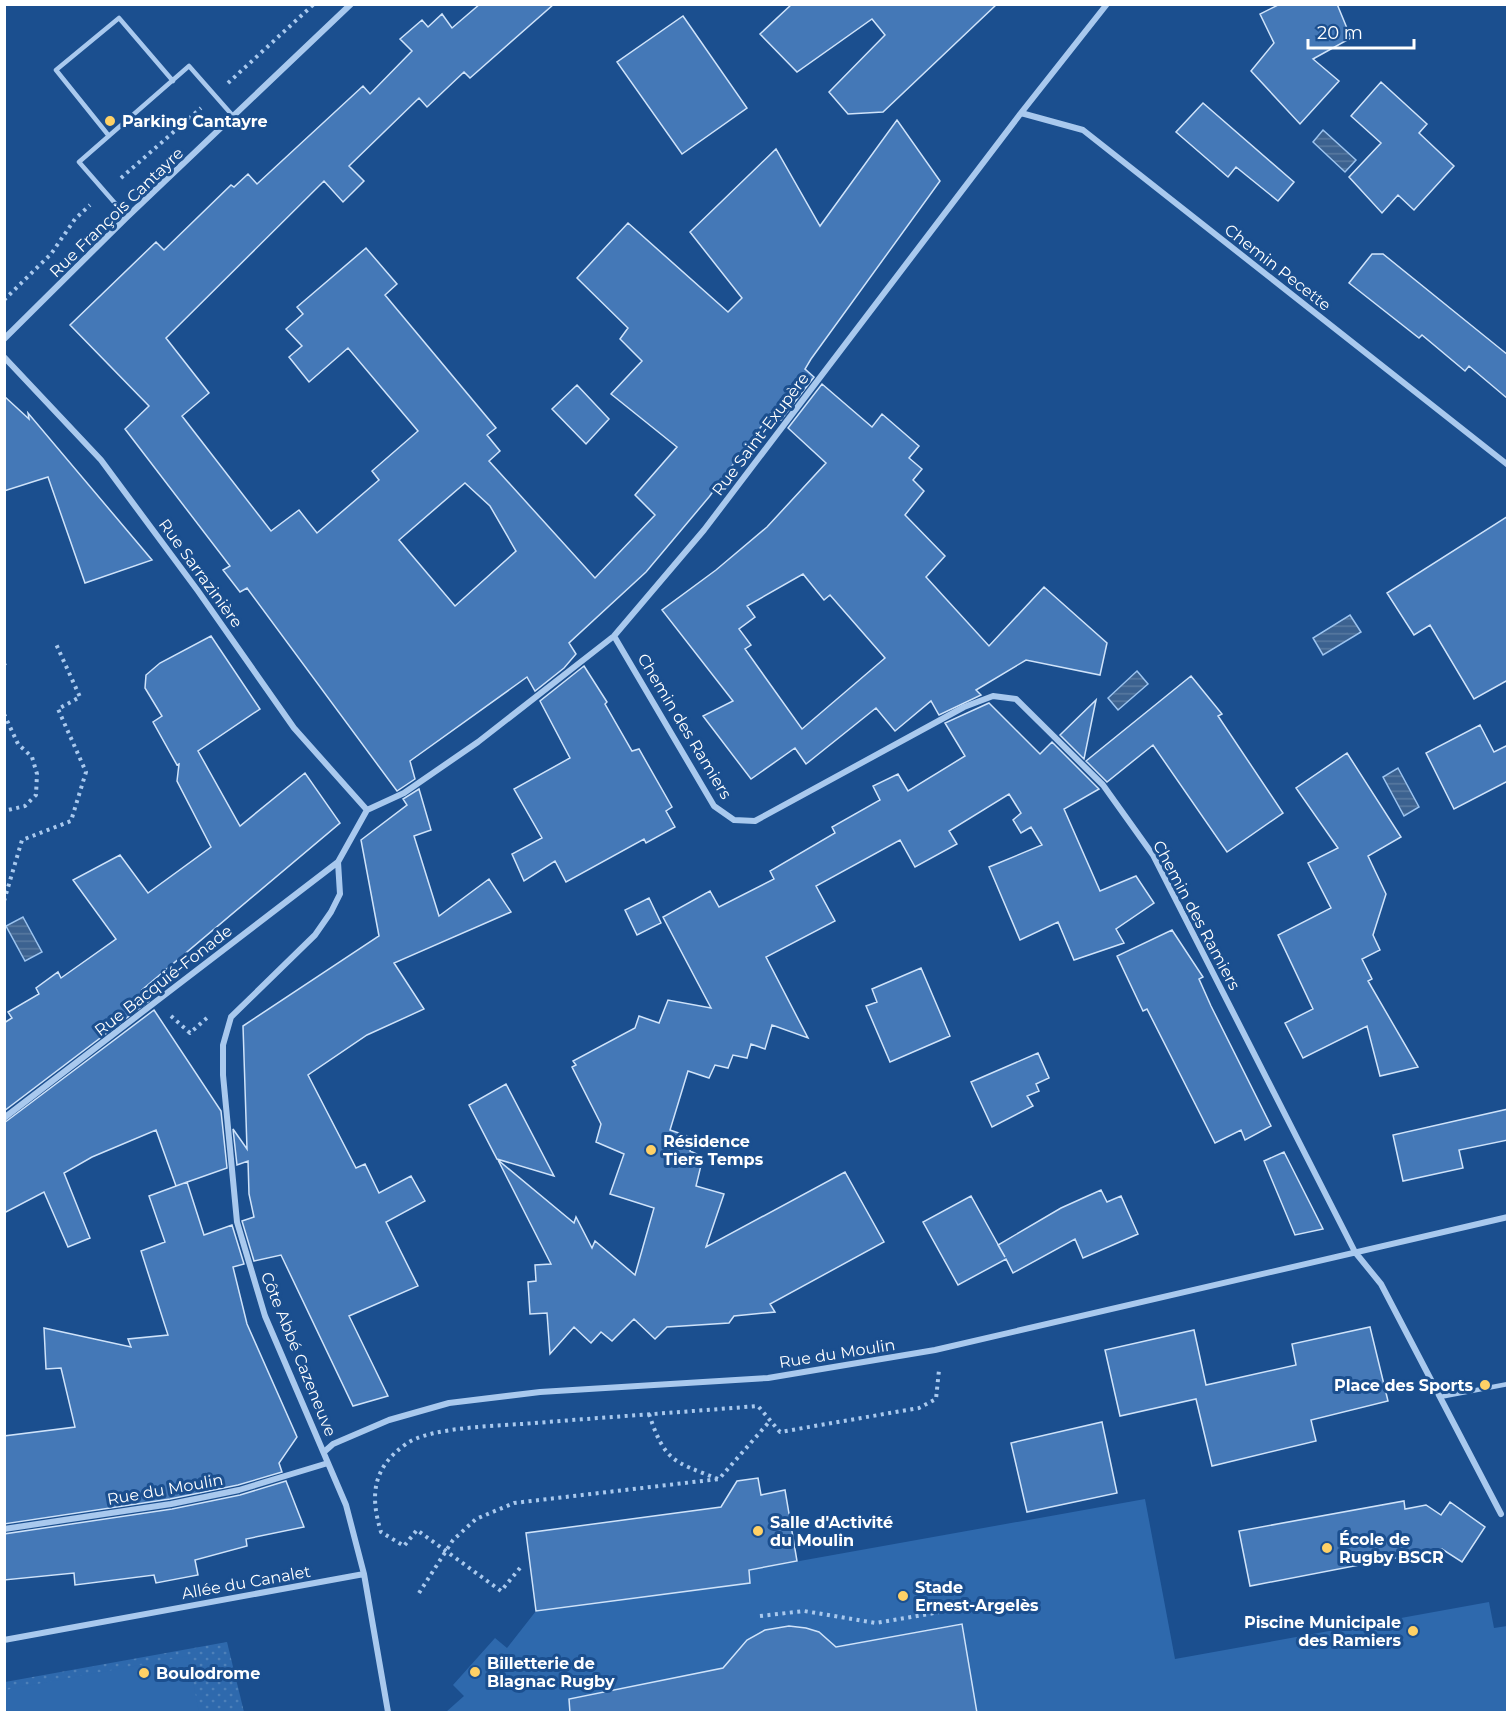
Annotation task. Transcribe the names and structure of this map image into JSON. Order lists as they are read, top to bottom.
{
  "streets": {
    "street": [
      "Rue François Cantayre",
      "Chemin Pecette",
      "Rue Saint-Exupère",
      "Rue Sarrazinière",
      "Chemin des Ramiers",
      "Rue Bacquié-Fonade",
      "Rue du Moulin",
      "Côte Abbé Cazeneuve",
      "Allée du Canalet"
    ]
  },
  "crossings": [
    ["Chemin Pecette", "Rue Saint-Exupère"],
    ["Rue Saint-Exupère", "Rue Sarrazinière"],
    ["Rue Saint-Exupère", "Chemin des Ramiers"],
    ["Chemin des Ramiers", "Rue du Moulin"],
    ["Rue Bacquié-Fonade", "Côte Abbé Cazeneuve"],
    ["Rue du Moulin", "Côte Abbé Cazeneuve"]
  ],
  "places": [
    "Parking Cantayre",
    "Résidence Tiers Temps",
    "Place des Sports",
    "Salle d'Activité du Moulin",
    "École de Rugby BSCR",
    "Stade Ernest-Argelès",
    "Piscine Municipale des Ramiers",
    "Billetterie de Blagnac Rugby",
    "Boulodrome"
  ],
  "scale_bar": "20 m"
}
